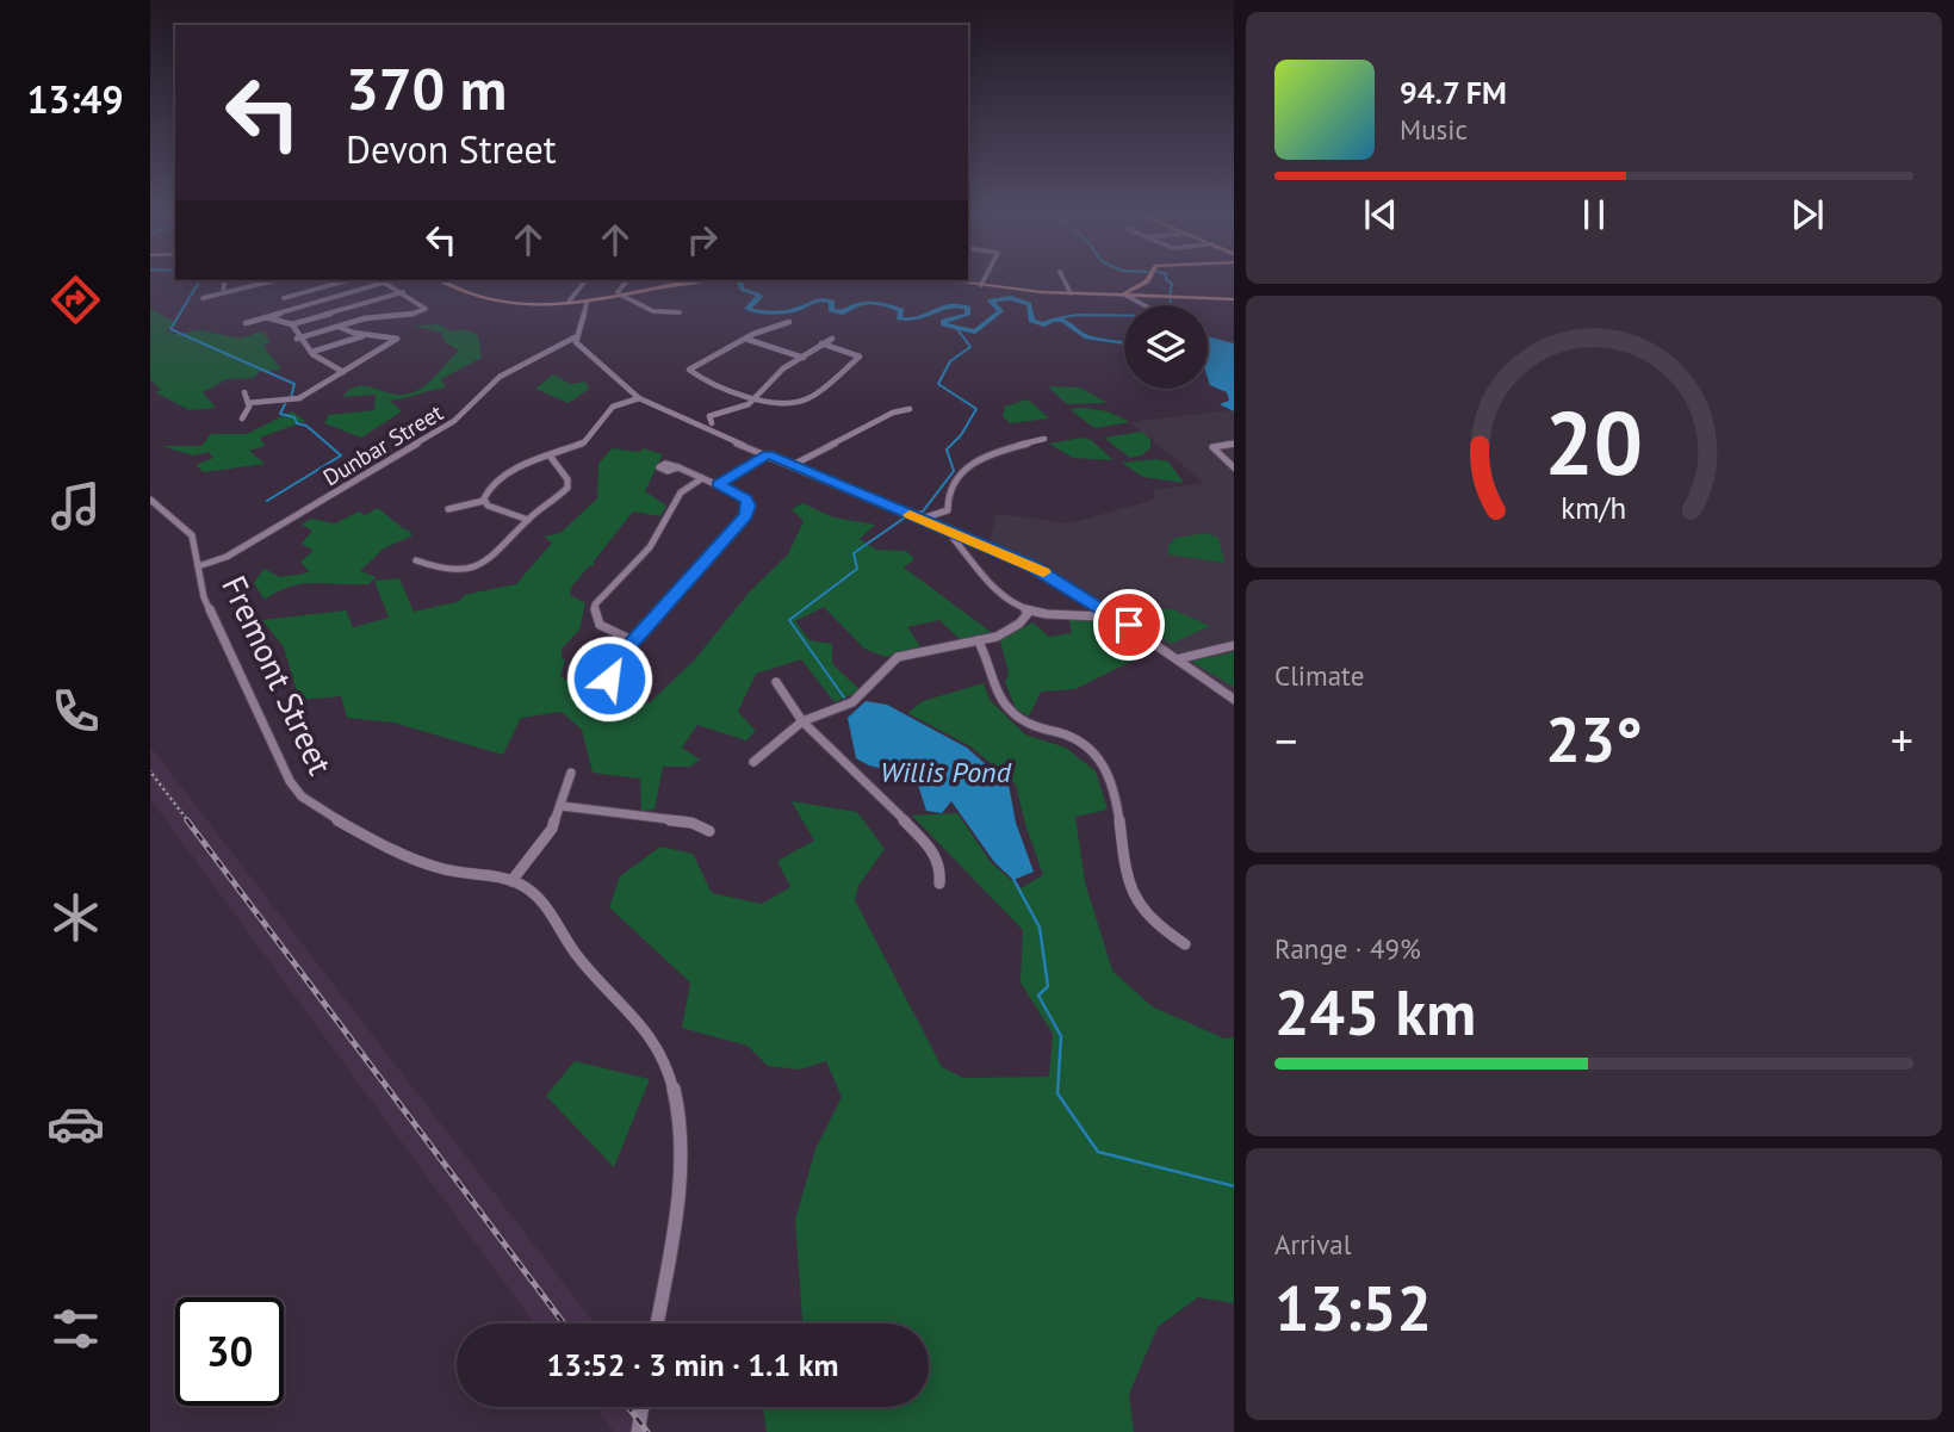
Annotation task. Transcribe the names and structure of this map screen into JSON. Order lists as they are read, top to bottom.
{
  "streets": {
    "street": ["Dunbar Street", "Fremont Street"]
  },
  "crossings": [
    ["Dunbar Street", "Fremont Street"]
  ],
  "water": ["Willis Pond"],
  "page": {
    "tabs": "13:49",
    "turn": ["370 m", "Devon Street"],
    "song": ["94.7 FM", "Music"],
    "tile": [
      "Climate",
      ["Range · 49%", "245 km"],
      ["Arrival", "13:52"]
    ],
    "heat": ["−", "23°", "+"],
    "limit": "30",
    "trip": "13:52 · 3 min · 1.1 km",
    "gauge": ["20", "km/h"]
  }
}
